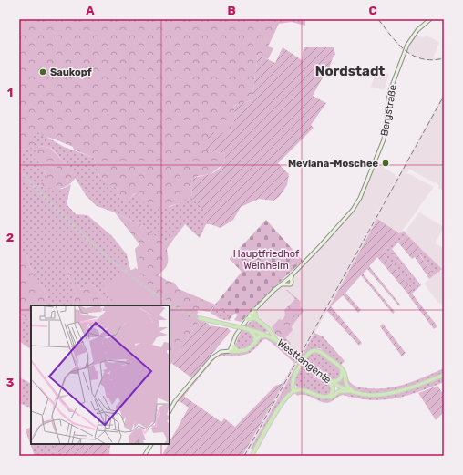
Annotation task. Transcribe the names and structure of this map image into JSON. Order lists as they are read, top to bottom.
{
  "streets": {
    "main road": ["Bergstraße", "Westtangente"]
  },
  "districts": ["Nordstadt"],
  "parks": ["Hauptfriedhof Weinheim"],
  "places": ["Saukopf", "Mevlana-Moschee"],
  "grid": {
    "columns": ["A", "B", "C"],
    "rows": ["1", "2", "3"]
  }
}
